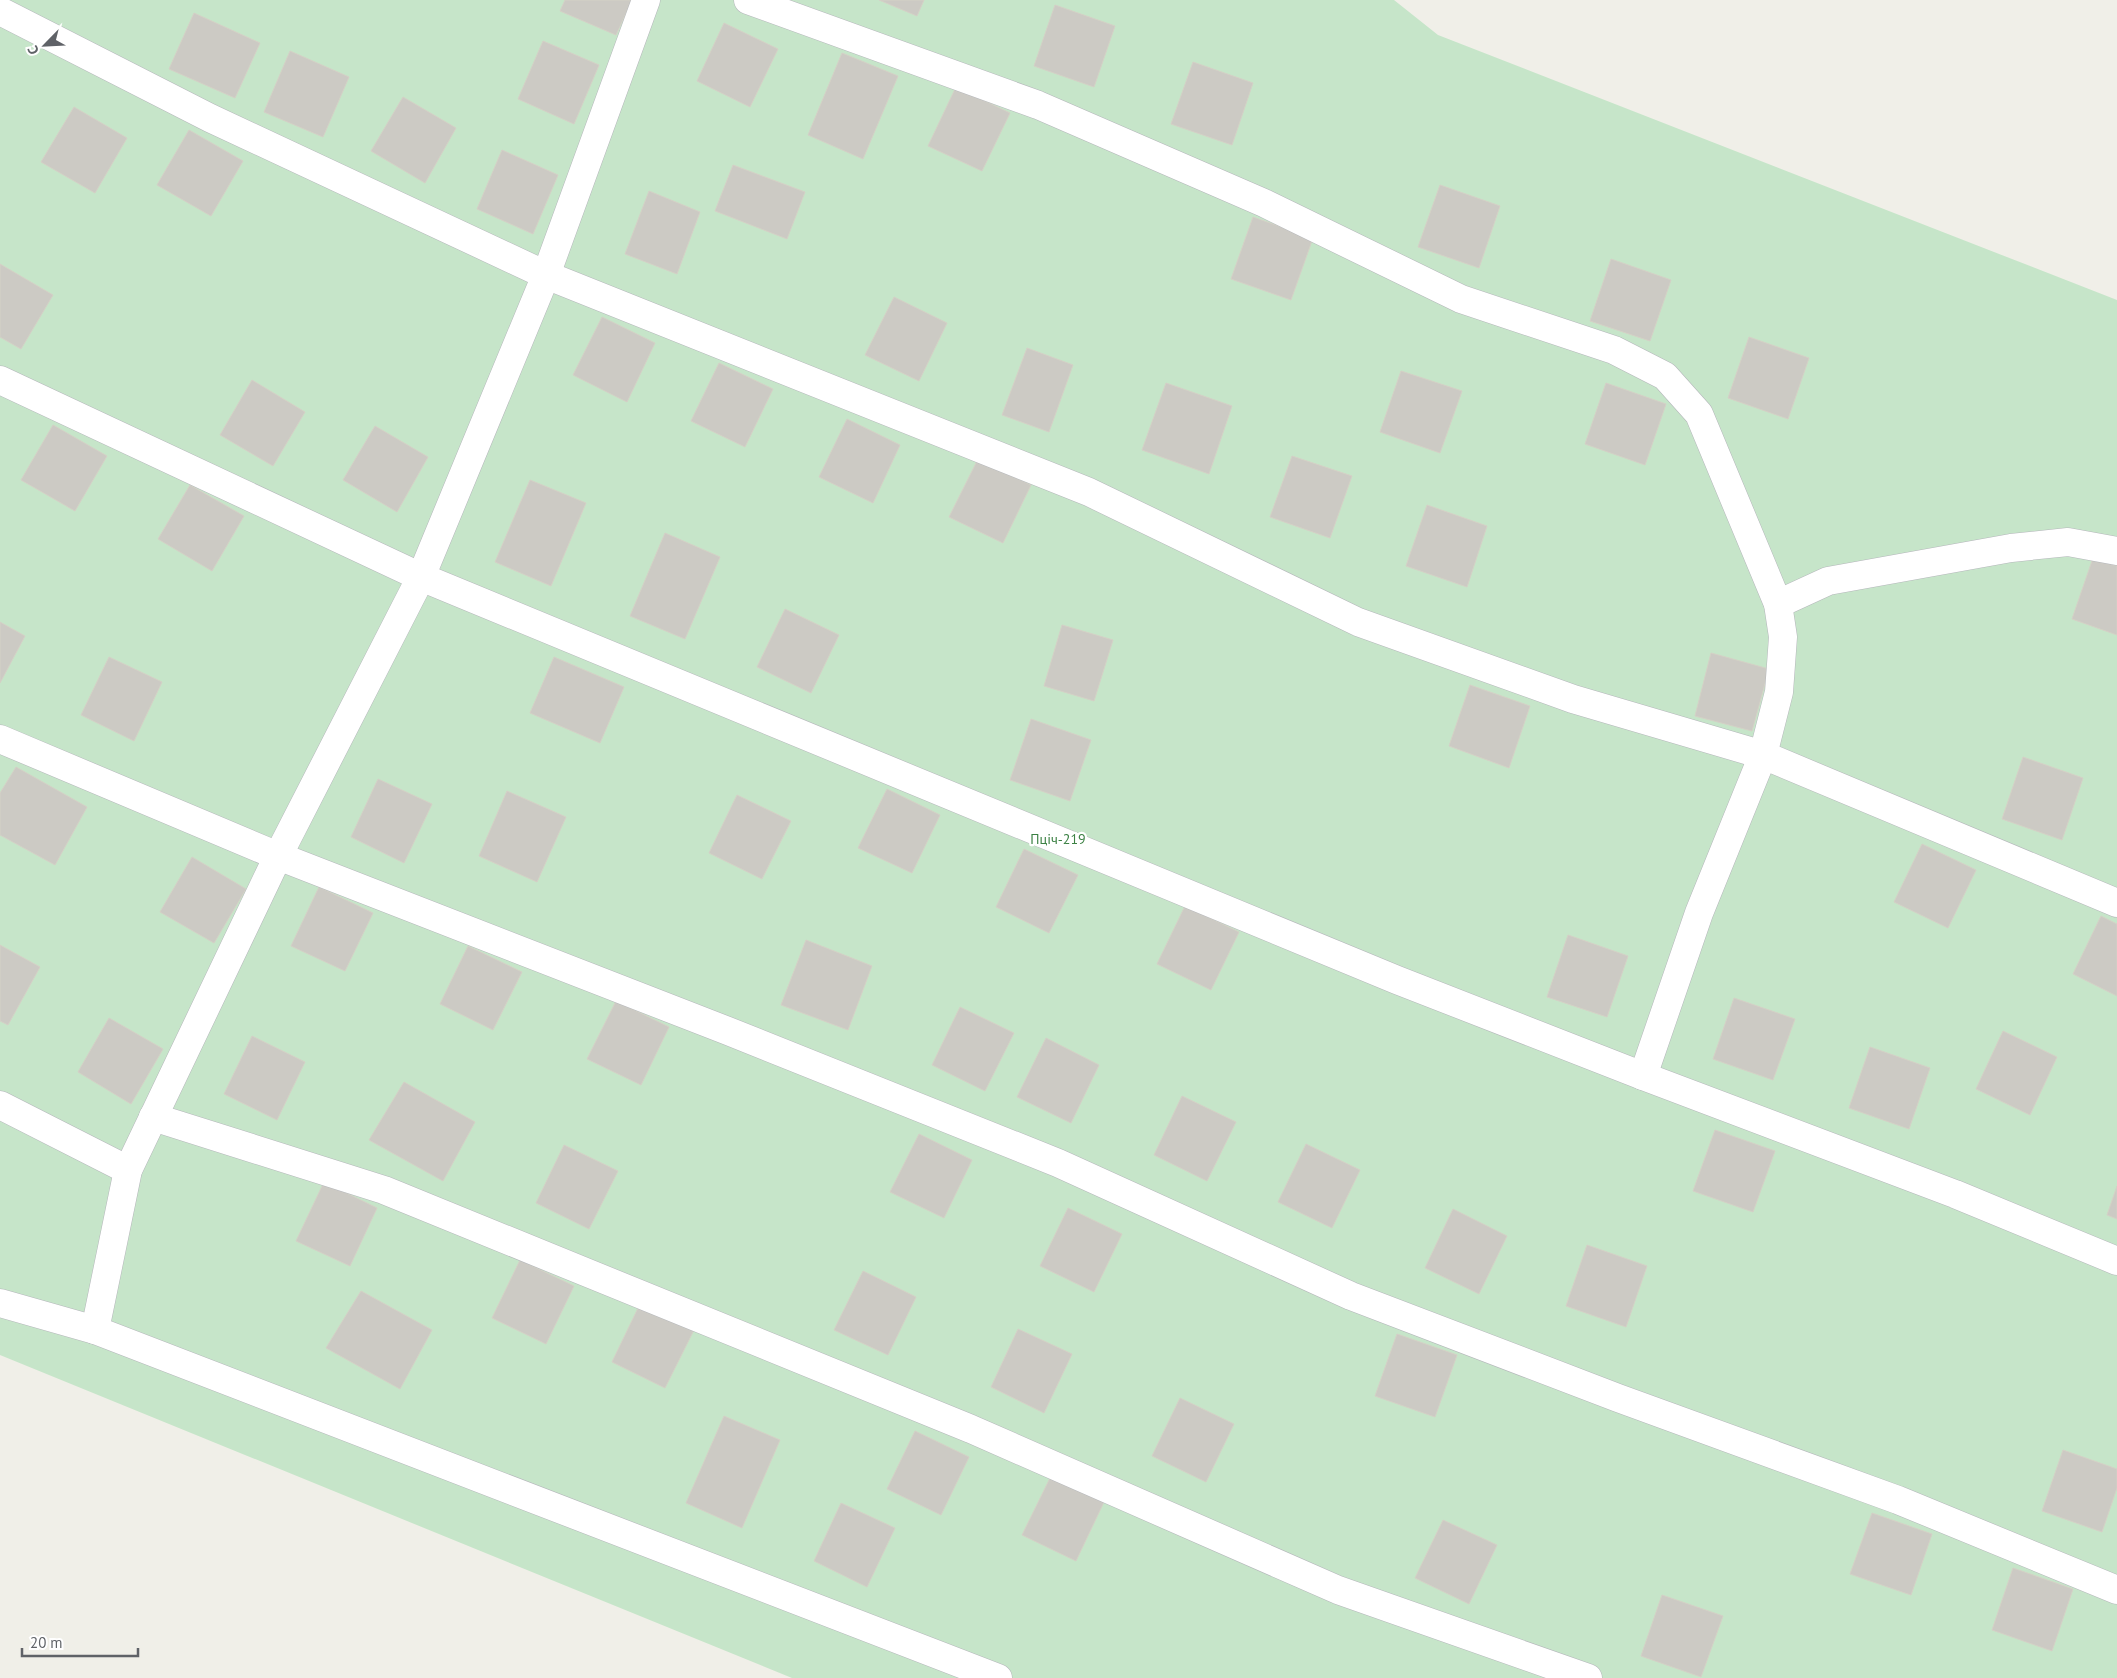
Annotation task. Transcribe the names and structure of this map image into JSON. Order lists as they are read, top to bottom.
{
  "parks": ["Пціч-219"],
  "scale_bar": "20 m",
  "north": "bottom left"
}
